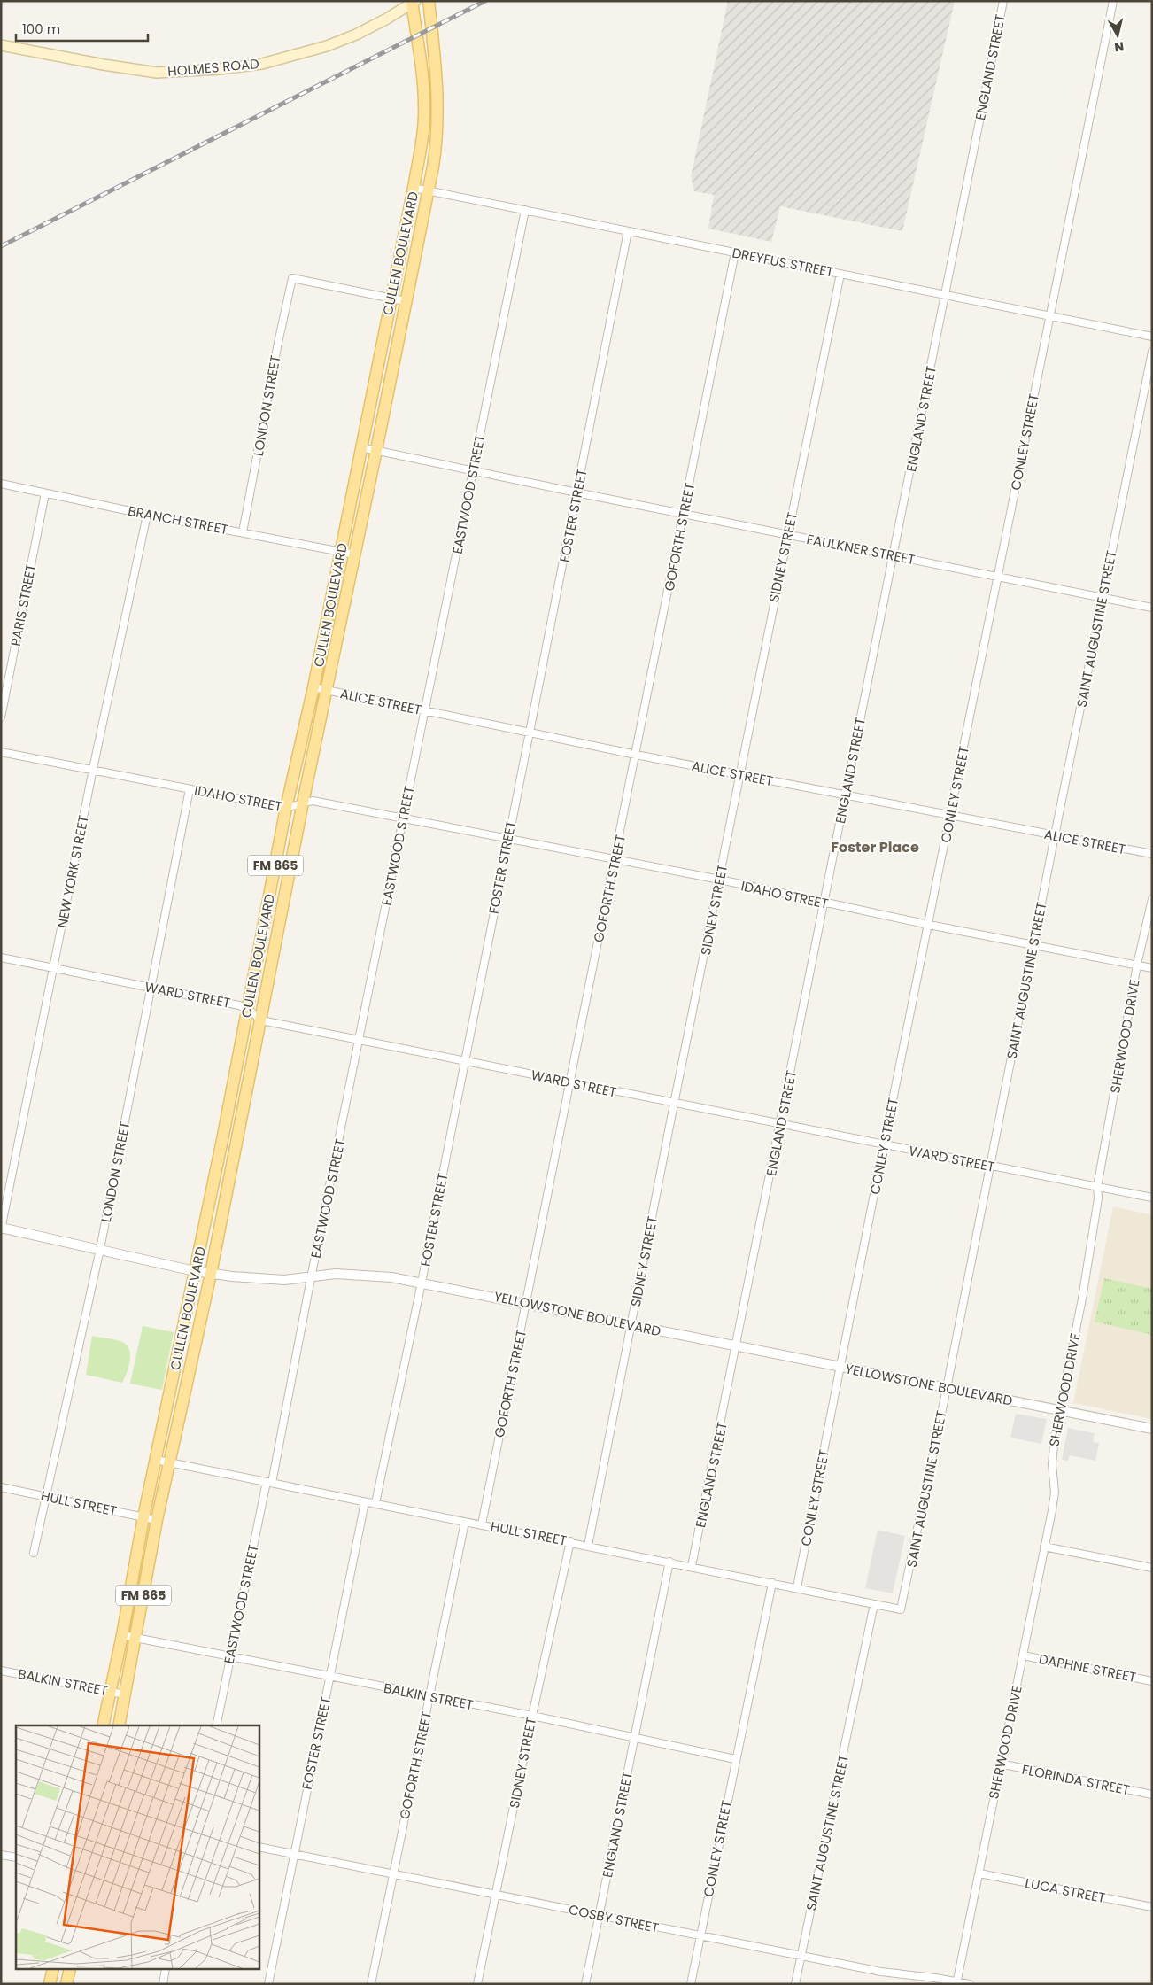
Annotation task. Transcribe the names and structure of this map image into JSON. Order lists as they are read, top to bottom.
{
  "streets": {
    "main road": ["HOLMES ROAD", "CULLEN BOULEVARD", "FM 865"],
    "street": [
      "ENGLAND STREET",
      "DREYFUS STREET",
      "LONDON STREET",
      "CONLEY STREET",
      "EASTWOOD STREET",
      "FOSTER STREET",
      "BRANCH STREET",
      "GOFORTH STREET",
      "FAULKNER STREET",
      "SIDNEY STREET",
      "PARIS STREET",
      "SAINT AUGUSTINE STREET",
      "ALICE STREET",
      "IDAHO STREET",
      "NEW YORK STREET",
      "WARD STREET",
      "SHERWOOD DRIVE",
      "YELLOWSTONE BOULEVARD",
      "HULL STREET",
      "DAPHNE STREET",
      "BALKIN STREET",
      "FLORINDA STREET",
      "LUCA STREET",
      "COSBY STREET"
    ]
  },
  "crossings": [
    ["HOLMES ROAD", "CULLEN BOULEVARD"],
    ["ENGLAND STREET", "DREYFUS STREET"],
    ["ENGLAND STREET", "FAULKNER STREET"],
    ["ENGLAND STREET", "ALICE STREET"],
    ["ENGLAND STREET", "IDAHO STREET"],
    ["ENGLAND STREET", "WARD STREET"],
    ["ENGLAND STREET", "YELLOWSTONE BOULEVARD"],
    ["ENGLAND STREET", "HULL STREET"],
    ["ENGLAND STREET", "BALKIN STREET"],
    ["ENGLAND STREET", "COSBY STREET"],
    ["CULLEN BOULEVARD", "DREYFUS STREET"],
    ["CULLEN BOULEVARD", "LONDON STREET"],
    ["CULLEN BOULEVARD", "BRANCH STREET"],
    ["CULLEN BOULEVARD", "FAULKNER STREET"],
    ["CULLEN BOULEVARD", "ALICE STREET"],
    ["CULLEN BOULEVARD", "IDAHO STREET"],
    ["CULLEN BOULEVARD", "WARD STREET"],
    ["CULLEN BOULEVARD", "YELLOWSTONE BOULEVARD"],
    ["CULLEN BOULEVARD", "HULL STREET"],
    ["CULLEN BOULEVARD", "BALKIN STREET"],
    ["DREYFUS STREET", "CONLEY STREET"],
    ["DREYFUS STREET", "EASTWOOD STREET"],
    ["DREYFUS STREET", "FOSTER STREET"],
    ["DREYFUS STREET", "GOFORTH STREET"],
    ["DREYFUS STREET", "SIDNEY STREET"],
    ["LONDON STREET", "BRANCH STREET"],
    ["LONDON STREET", "IDAHO STREET"],
    ["LONDON STREET", "WARD STREET"],
    ["LONDON STREET", "YELLOWSTONE BOULEVARD"],
    ["LONDON STREET", "HULL STREET"],
    ["CONLEY STREET", "FAULKNER STREET"],
    ["CONLEY STREET", "ALICE STREET"],
    ["CONLEY STREET", "IDAHO STREET"],
    ["CONLEY STREET", "WARD STREET"],
    ["CONLEY STREET", "YELLOWSTONE BOULEVARD"],
    ["CONLEY STREET", "HULL STREET"],
    ["CONLEY STREET", "BALKIN STREET"],
    ["CONLEY STREET", "COSBY STREET"],
    ["EASTWOOD STREET", "FAULKNER STREET"],
    ["EASTWOOD STREET", "ALICE STREET"],
    ["EASTWOOD STREET", "IDAHO STREET"],
    ["EASTWOOD STREET", "WARD STREET"],
    ["EASTWOOD STREET", "YELLOWSTONE BOULEVARD"],
    ["EASTWOOD STREET", "HULL STREET"],
    ["EASTWOOD STREET", "BALKIN STREET"],
    ["FOSTER STREET", "FAULKNER STREET"],
    ["FOSTER STREET", "ALICE STREET"],
    ["FOSTER STREET", "IDAHO STREET"],
    ["FOSTER STREET", "WARD STREET"],
    ["FOSTER STREET", "YELLOWSTONE BOULEVARD"],
    ["FOSTER STREET", "HULL STREET"],
    ["FOSTER STREET", "BALKIN STREET"],
    ["FOSTER STREET", "COSBY STREET"],
    ["BRANCH STREET", "PARIS STREET"],
    ["BRANCH STREET", "NEW YORK STREET"],
    ["GOFORTH STREET", "FAULKNER STREET"],
    ["GOFORTH STREET", "ALICE STREET"],
    ["GOFORTH STREET", "IDAHO STREET"],
    ["GOFORTH STREET", "WARD STREET"],
    ["GOFORTH STREET", "YELLOWSTONE BOULEVARD"],
    ["GOFORTH STREET", "HULL STREET"],
    ["GOFORTH STREET", "BALKIN STREET"],
    ["GOFORTH STREET", "COSBY STREET"],
    ["FAULKNER STREET", "SIDNEY STREET"],
    ["FAULKNER STREET", "SAINT AUGUSTINE STREET"],
    ["SIDNEY STREET", "ALICE STREET"],
    ["SIDNEY STREET", "IDAHO STREET"],
    ["SIDNEY STREET", "WARD STREET"],
    ["SIDNEY STREET", "YELLOWSTONE BOULEVARD"],
    ["SIDNEY STREET", "HULL STREET"],
    ["SIDNEY STREET", "BALKIN STREET"],
    ["SIDNEY STREET", "COSBY STREET"],
    ["SAINT AUGUSTINE STREET", "ALICE STREET"],
    ["SAINT AUGUSTINE STREET", "IDAHO STREET"],
    ["SAINT AUGUSTINE STREET", "WARD STREET"],
    ["SAINT AUGUSTINE STREET", "YELLOWSTONE BOULEVARD"],
    ["SAINT AUGUSTINE STREET", "HULL STREET"],
    ["SAINT AUGUSTINE STREET", "COSBY STREET"],
    ["IDAHO STREET", "NEW YORK STREET"],
    ["IDAHO STREET", "SHERWOOD DRIVE"],
    ["NEW YORK STREET", "WARD STREET"],
    ["NEW YORK STREET", "YELLOWSTONE BOULEVARD"],
    ["WARD STREET", "SHERWOOD DRIVE"],
    ["SHERWOOD DRIVE", "YELLOWSTONE BOULEVARD"],
    ["SHERWOOD DRIVE", "DAPHNE STREET"],
    ["SHERWOOD DRIVE", "FLORINDA STREET"],
    ["SHERWOOD DRIVE", "LUCA STREET"],
    ["SHERWOOD DRIVE", "COSBY STREET"]
  ],
  "districts": ["Foster Place"],
  "scale_bar": "100 m",
  "north": "bottom"
}
